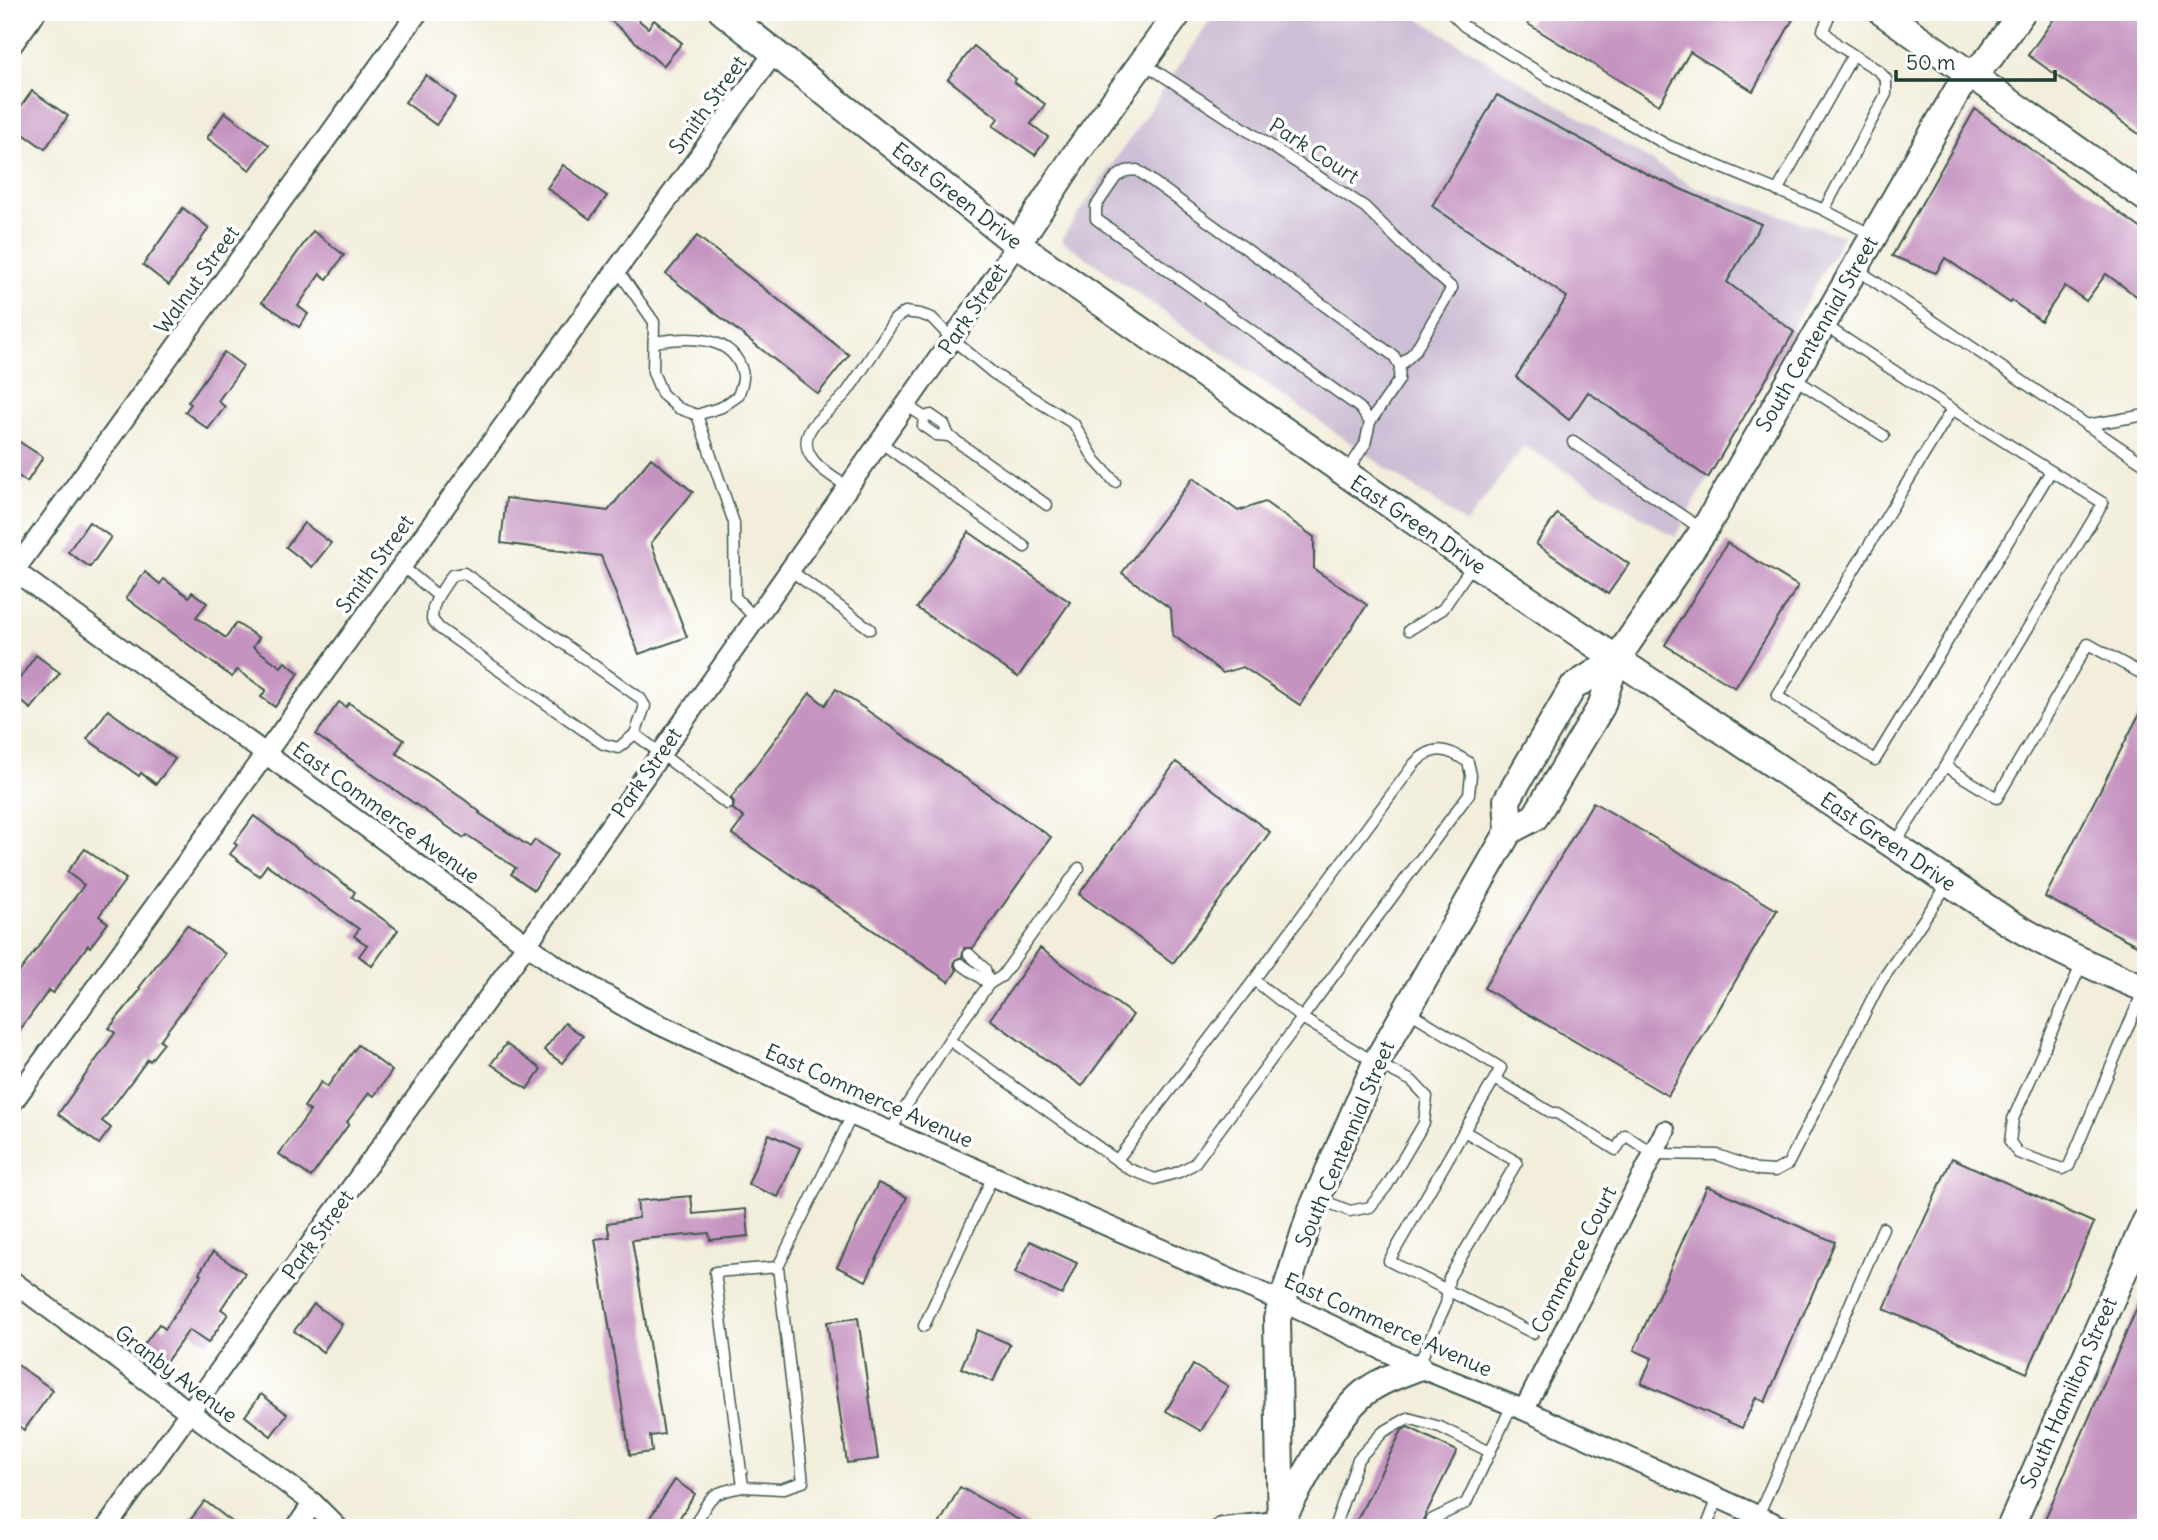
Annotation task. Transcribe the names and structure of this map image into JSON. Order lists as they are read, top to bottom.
{
  "streets": {
    "main road": [
      "East Green Drive",
      "Park Street",
      "South Centennial Street",
      "South Hamilton Street"
    ],
    "street": [
      "Smith Street",
      "Walnut Street",
      "East Commerce Avenue",
      "Commerce Court",
      "Granby Avenue"
    ],
    "lane": ["Park Court"]
  },
  "crossings": [
    ["Smith Street", "East Green Drive"],
    ["Smith Street", "East Commerce Avenue"],
    ["Park Court", "Park Street"],
    ["East Green Drive", "Park Street"],
    ["East Green Drive", "South Centennial Street"],
    ["Walnut Street", "East Commerce Avenue"],
    ["Park Street", "East Commerce Avenue"],
    ["Park Street", "Granby Avenue"],
    ["South Centennial Street", "East Commerce Avenue"],
    ["East Commerce Avenue", "Commerce Court"]
  ],
  "scale_bar": "50 m"
}
